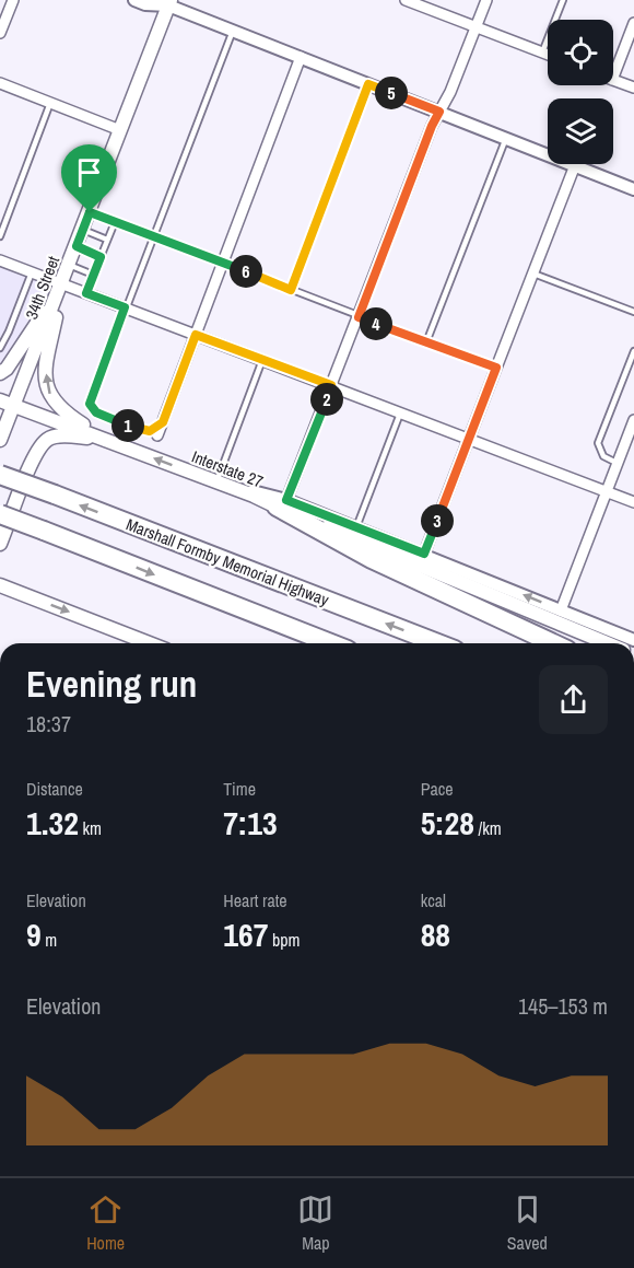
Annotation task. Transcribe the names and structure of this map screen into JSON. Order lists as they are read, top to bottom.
{
  "streets": {
    "highway": ["Marshall Formby Memorial Highway"],
    "main road": ["34th Street", "Interstate 27"]
  },
  "crossings": [
    ["34th Street", "Interstate 27"]
  ],
  "page": {
    "pins": [
      "5",
      "6",
      "4",
      "2",
      "1",
      "3"
    ],
    "heading": ["Evening run", "18:37"],
    "stats": [
      ["Distance", "1.32 km"],
      ["Time", "7:13"],
      ["Pace", "5:28 /km"],
      ["Elevation", "9 m"],
      ["Heart rate", "167 bpm"],
      ["kcal", "88"]
    ],
    "chart": ["Elevation", "145–153 m"],
    "tabs": ["Home", "Map", "Saved"]
  }
}
